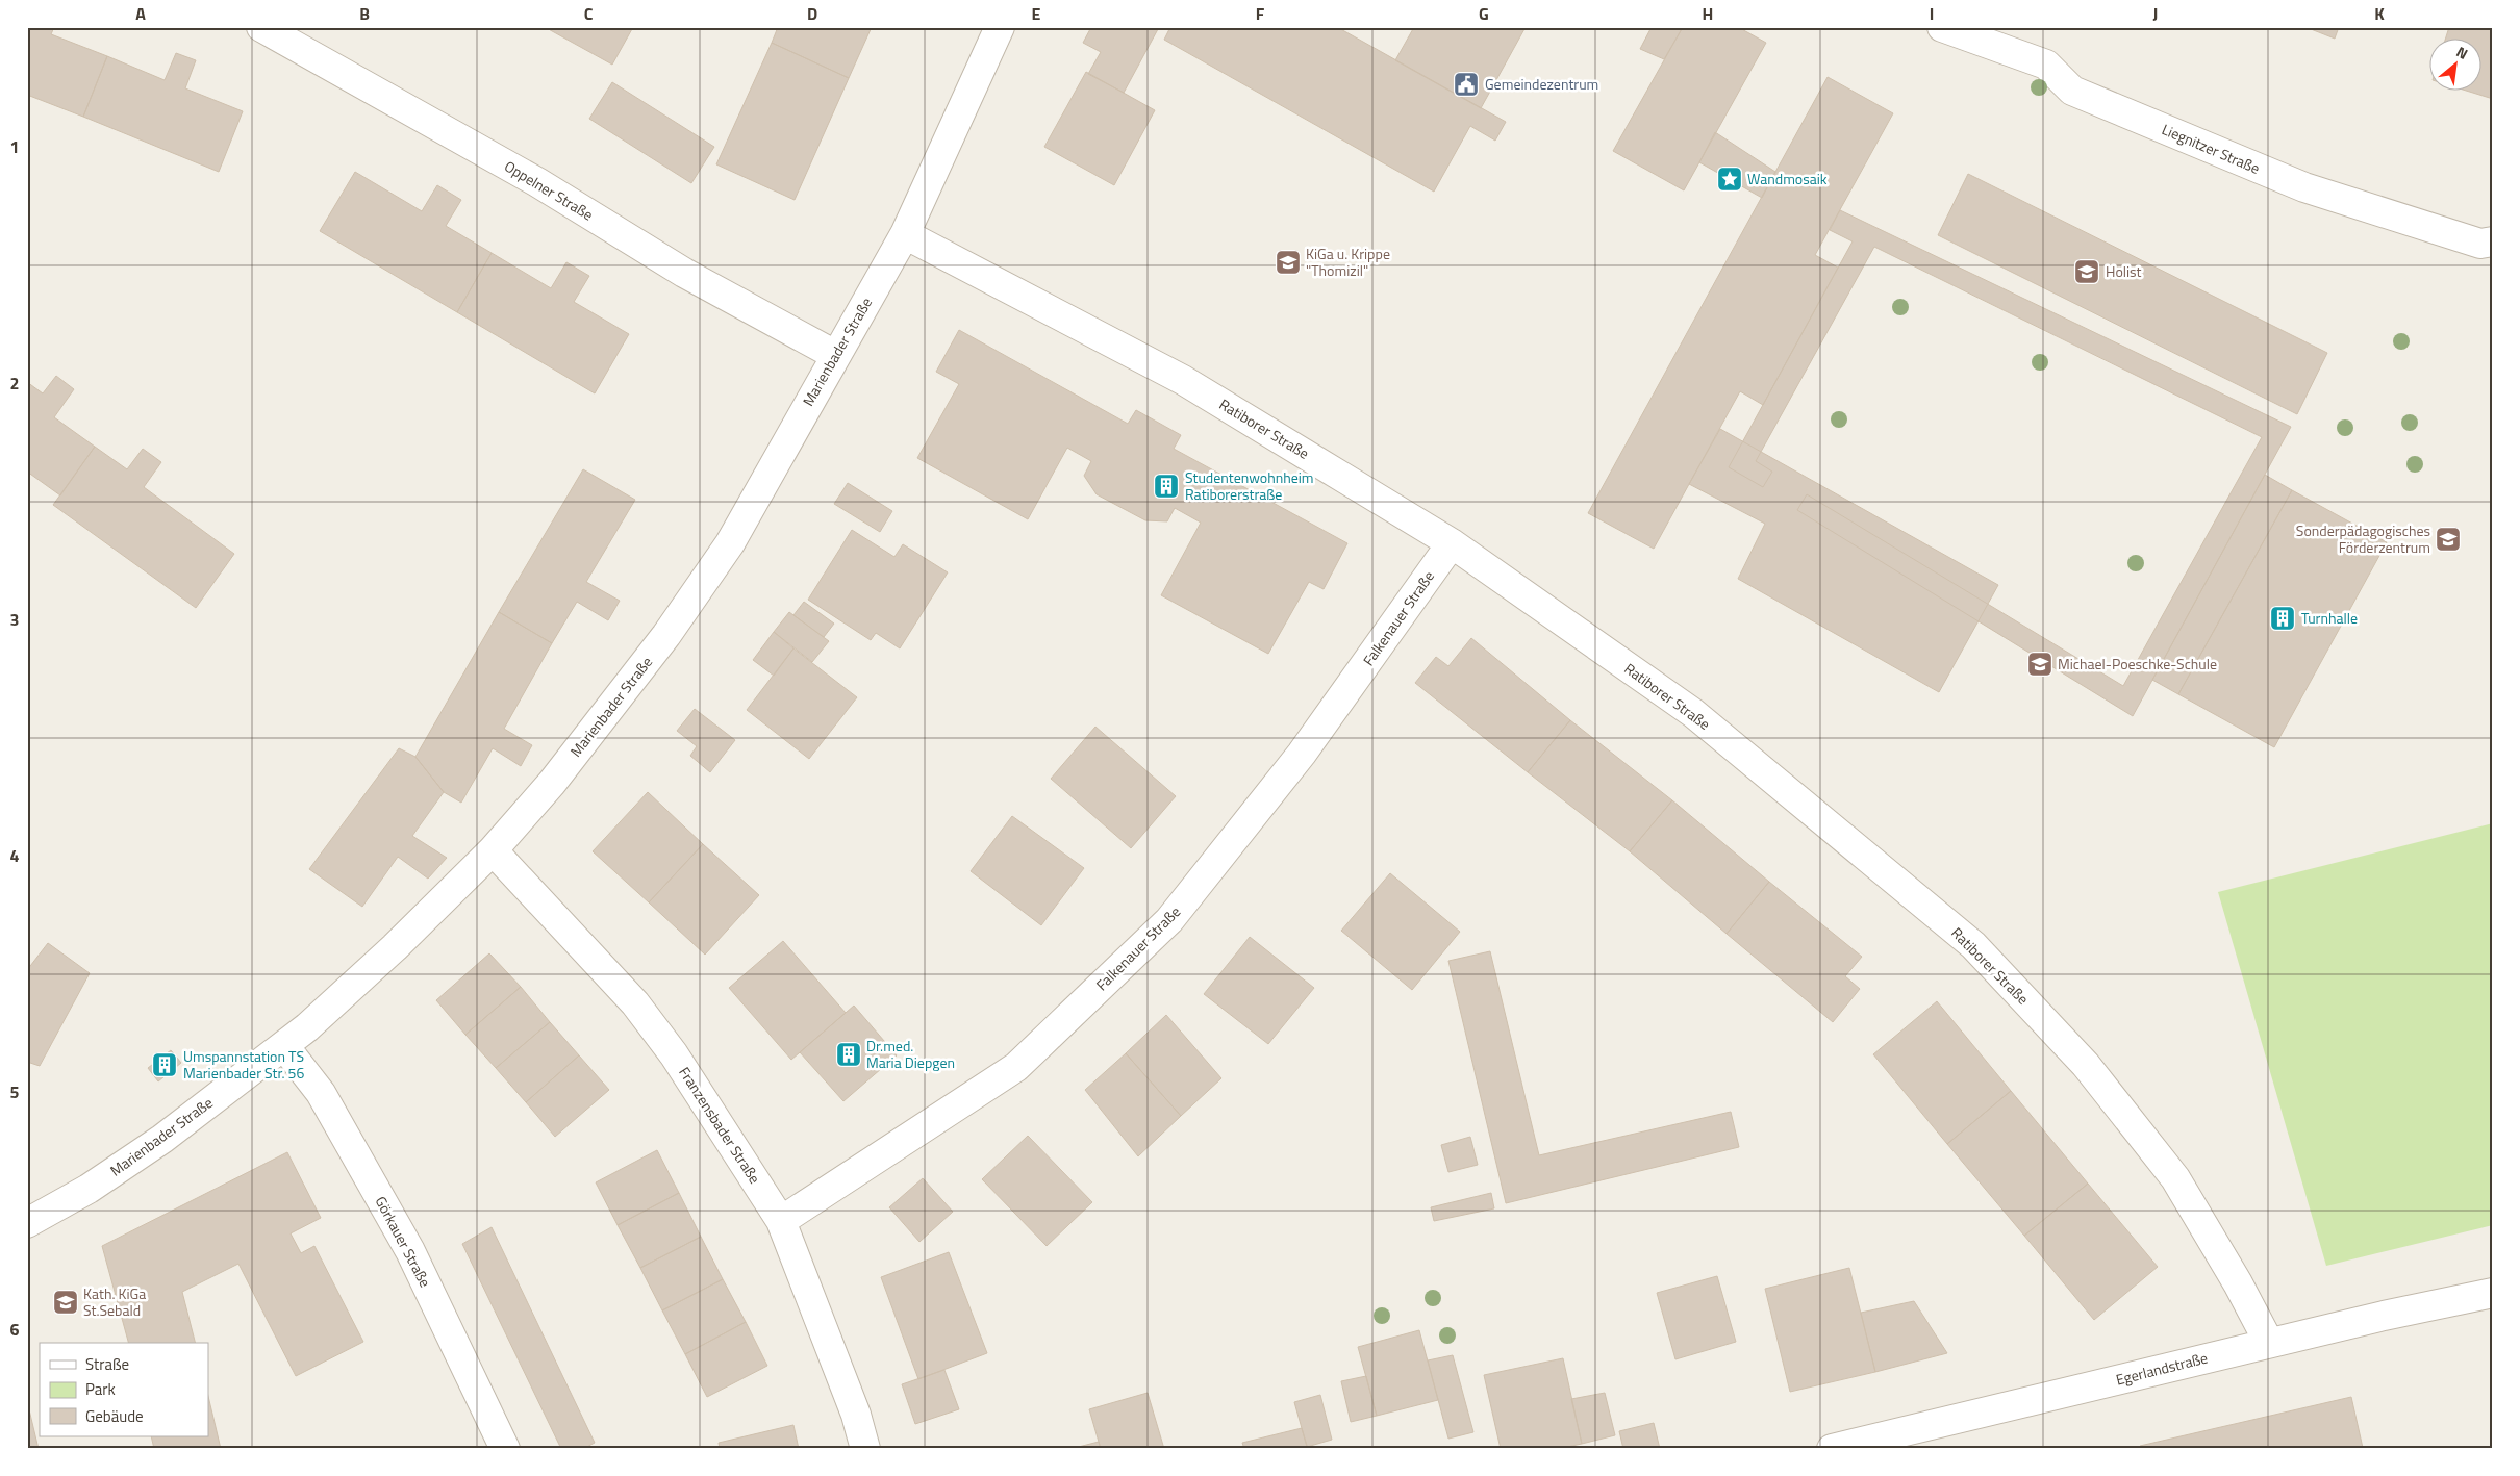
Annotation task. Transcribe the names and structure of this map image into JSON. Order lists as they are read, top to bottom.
{
  "streets": {
    "street": [
      "Liegnitzer Straße",
      "Oppelner Straße",
      "Marienbader Straße",
      "Ratiborer Straße",
      "Falkenauer Straße",
      "Franzensbader Straße",
      "Görkauer Straße",
      "Egerlandstraße"
    ]
  },
  "crossings": [
    ["Oppelner Straße", "Marienbader Straße"],
    ["Marienbader Straße", "Ratiborer Straße"],
    ["Marienbader Straße", "Franzensbader Straße"],
    ["Marienbader Straße", "Görkauer Straße"],
    ["Ratiborer Straße", "Falkenauer Straße"],
    ["Ratiborer Straße", "Egerlandstraße"],
    ["Falkenauer Straße", "Franzensbader Straße"]
  ],
  "places": {
    "public building": ["Gemeindezentrum"],
    "place": ["Wandmosaik"],
    "school or university": [
      "KiGa u. Krippe \"Thomizil\"",
      "Holist",
      "Sonderpädagogisches Förderzentrum",
      "Michael-Poeschke-Schule",
      "Kath. KiGa St.Sebald"
    ],
    "building": [
      "Studentenwohnheim Ratiborerstraße",
      "Turnhalle",
      "Dr.med. Maria Diepgen",
      "Umspannstation TS Marienbader Str. 56"
    ]
  },
  "legend": ["Straße", "Park", "Gebäude"],
  "north": "top right",
  "grid": {
    "columns": [
      "A",
      "B",
      "C",
      "D",
      "E",
      "F",
      "G",
      "H",
      "I",
      "J",
      "K"
    ],
    "rows": [
      "1",
      "2",
      "3",
      "4",
      "5",
      "6"
    ]
  }
}
